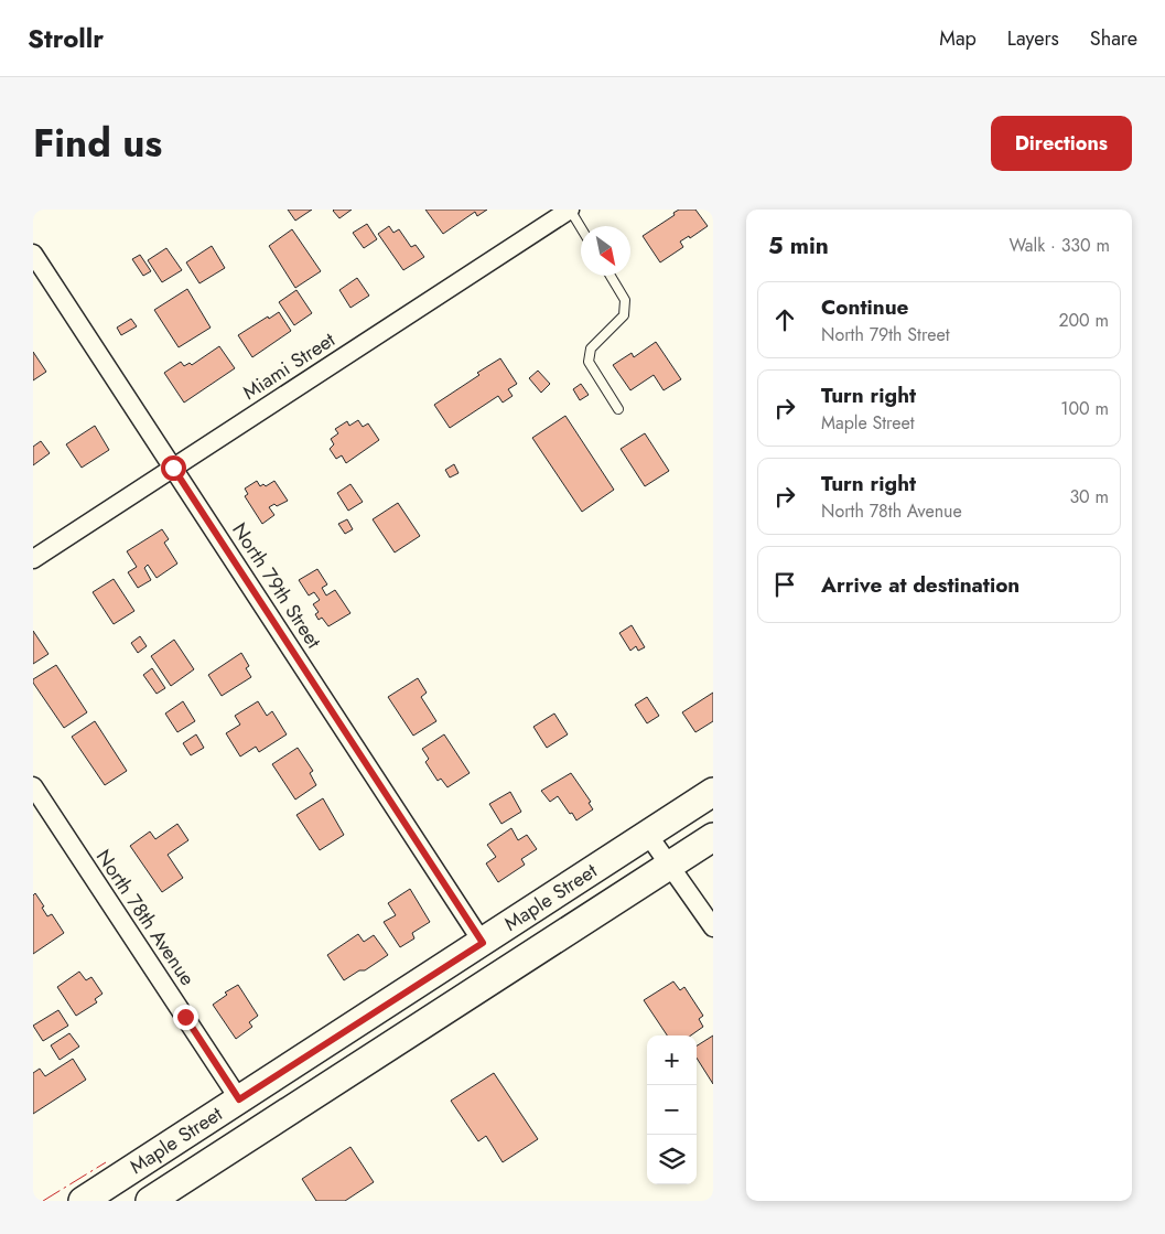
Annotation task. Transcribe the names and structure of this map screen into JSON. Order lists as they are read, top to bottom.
{
  "streets": {
    "main road": ["Maple Street"],
    "street": ["Miami Street", "North 79th Street", "North 78th Avenue"]
  },
  "crossings": [
    ["Miami Street", "North 79th Street"],
    ["North 79th Street", "Maple Street"],
    ["Maple Street", "North 78th Avenue"]
  ],
  "north": "bottom right",
  "page": {
    "header": "Strollr",
    "nav": ["Map", "Layers", "Share"],
    "title": "Find us",
    "buttons": "Directions",
    "heading": ["5 min", "Walk · 330 m"],
    "list": [
      ["Continue", "North 79th Street", "200 m"],
      ["Turn right", "Maple Street", "100 m"],
      ["Turn right", "North 78th Avenue", "30 m"],
      "Arrive at destination"
    ],
    "map_buttons": ["+", "−"]
  }
}
